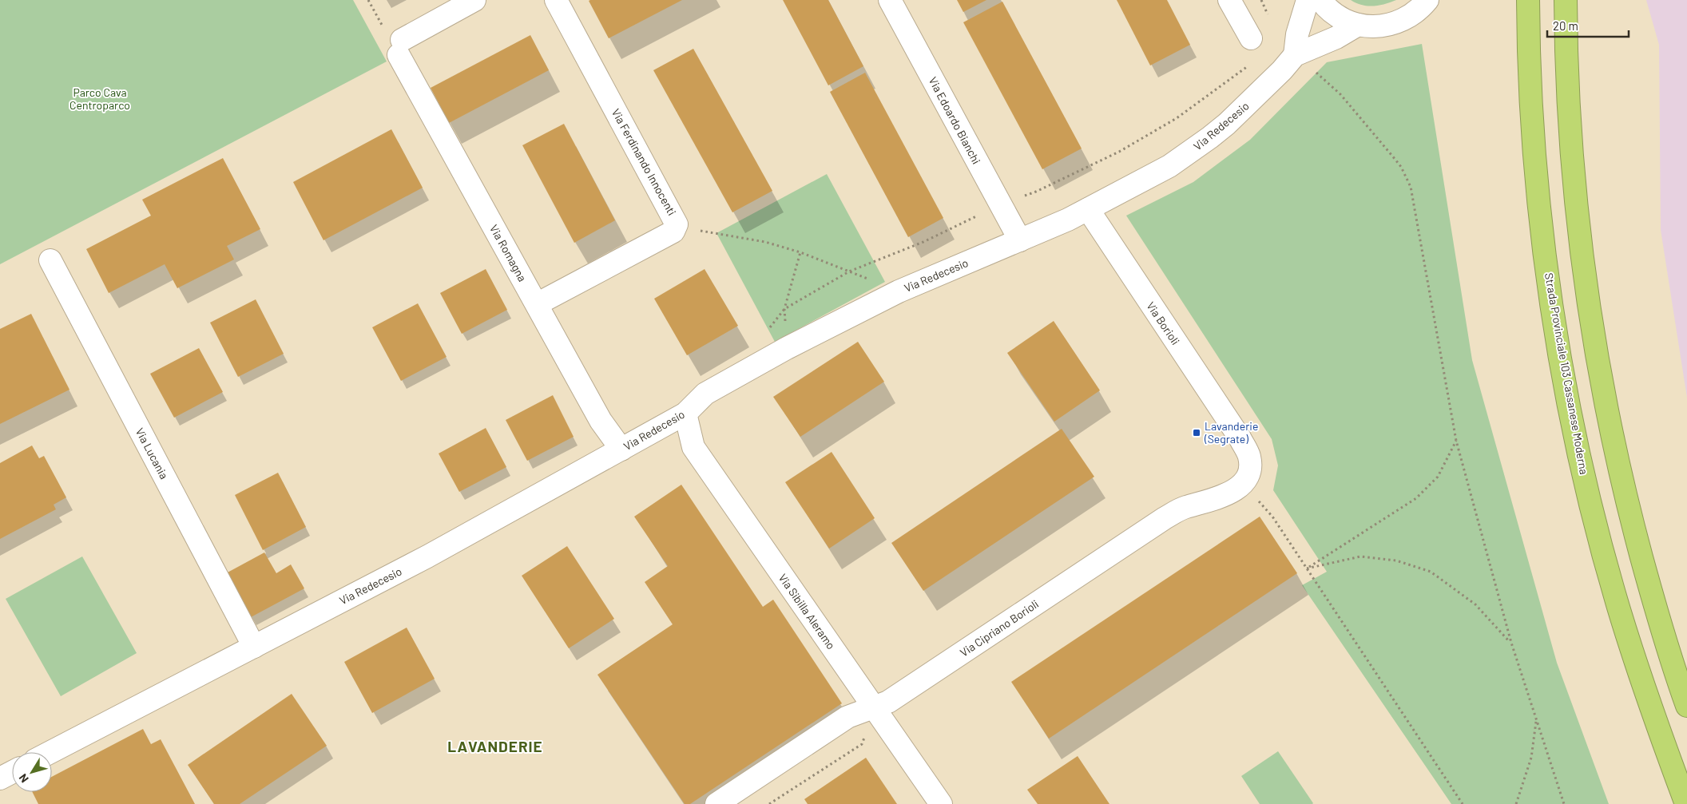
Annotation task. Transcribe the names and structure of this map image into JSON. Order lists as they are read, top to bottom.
{
  "streets": {
    "highway": ["Strada Provinciale 103 Cassanese Moderna"],
    "street": [
      "Via Edoardo Bianchi",
      "Via Redecesio",
      "Via Ferdinando Innocenti",
      "Via Romagna",
      "Via Borioli",
      "Via Lucania",
      "Via Sibilla Aleramo",
      "Via Cipriano Borioli"
    ]
  },
  "crossings": [
    ["Via Edoardo Bianchi", "Via Redecesio"],
    ["Via Redecesio", "Via Romagna"],
    ["Via Redecesio", "Via Borioli"],
    ["Via Redecesio", "Via Lucania"],
    ["Via Redecesio", "Via Sibilla Aleramo"],
    ["Via Ferdinando Innocenti", "Via Romagna"],
    ["Via Borioli", "Via Cipriano Borioli"],
    ["Via Sibilla Aleramo", "Via Cipriano Borioli"]
  ],
  "districts": ["LAVANDERIE"],
  "parks": ["Parco Cava Centroparco"],
  "places": {
    "transit": ["Lavanderie (Segrate)"]
  },
  "scale_bar": "20 m",
  "north": "bottom left"
}
